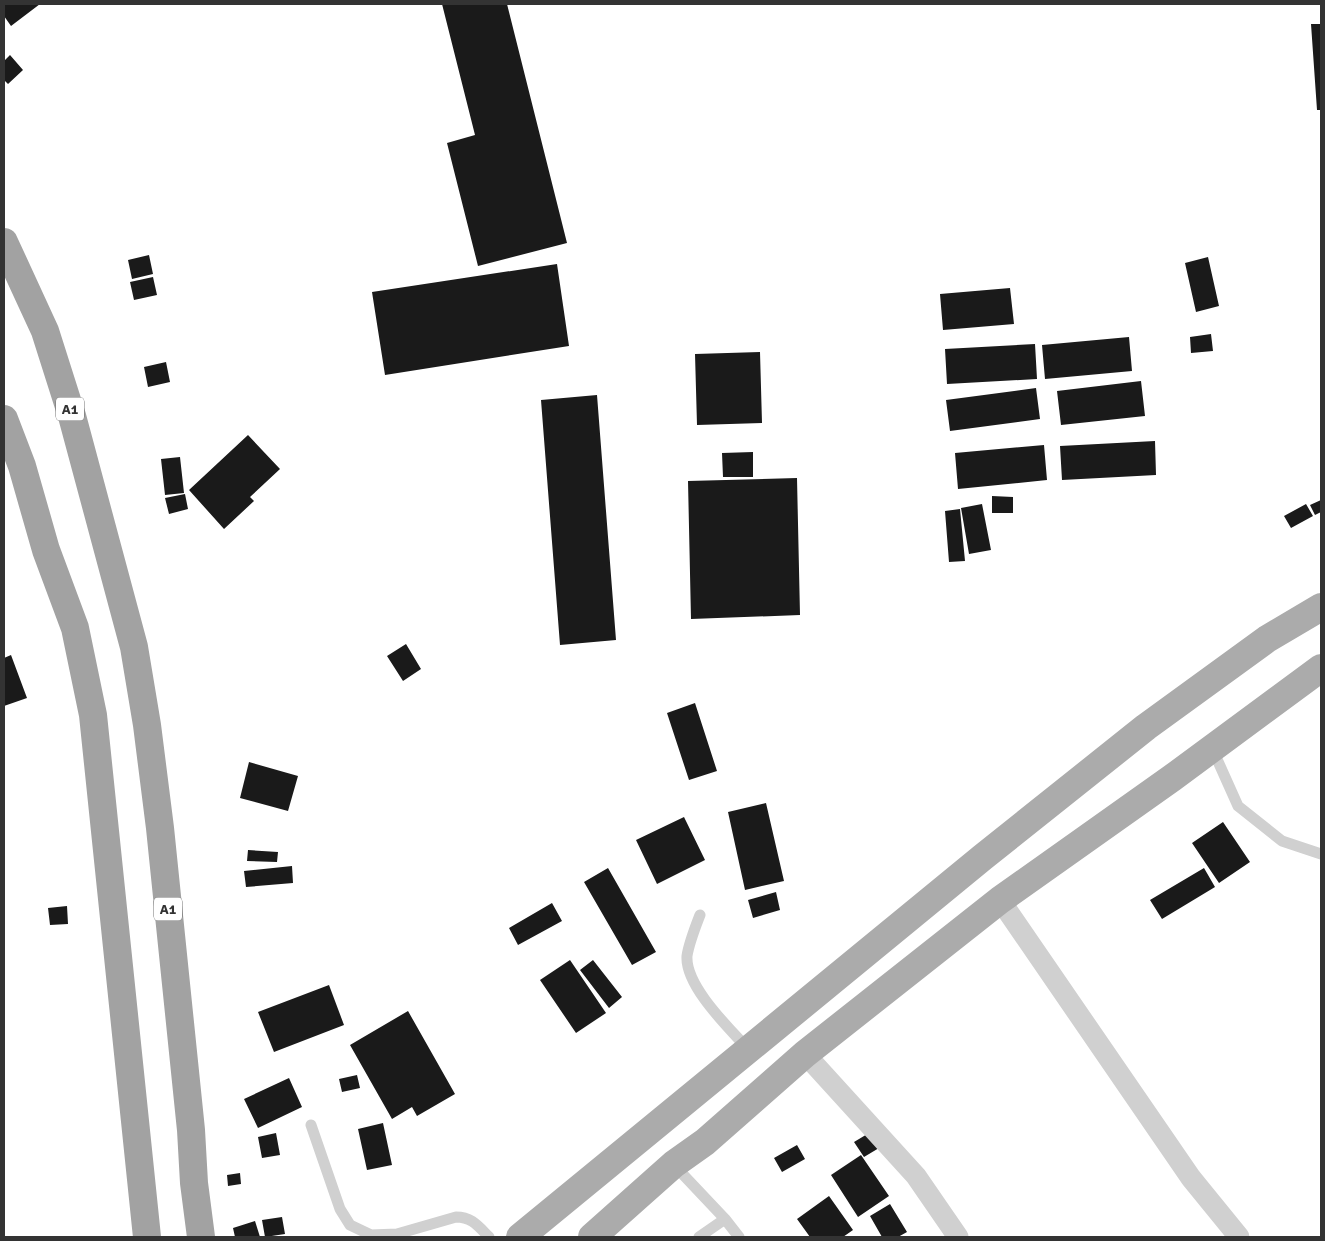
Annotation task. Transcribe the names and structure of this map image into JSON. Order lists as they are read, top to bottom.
{
  "streets": {
    "highway": ["A1"]
  }
}
